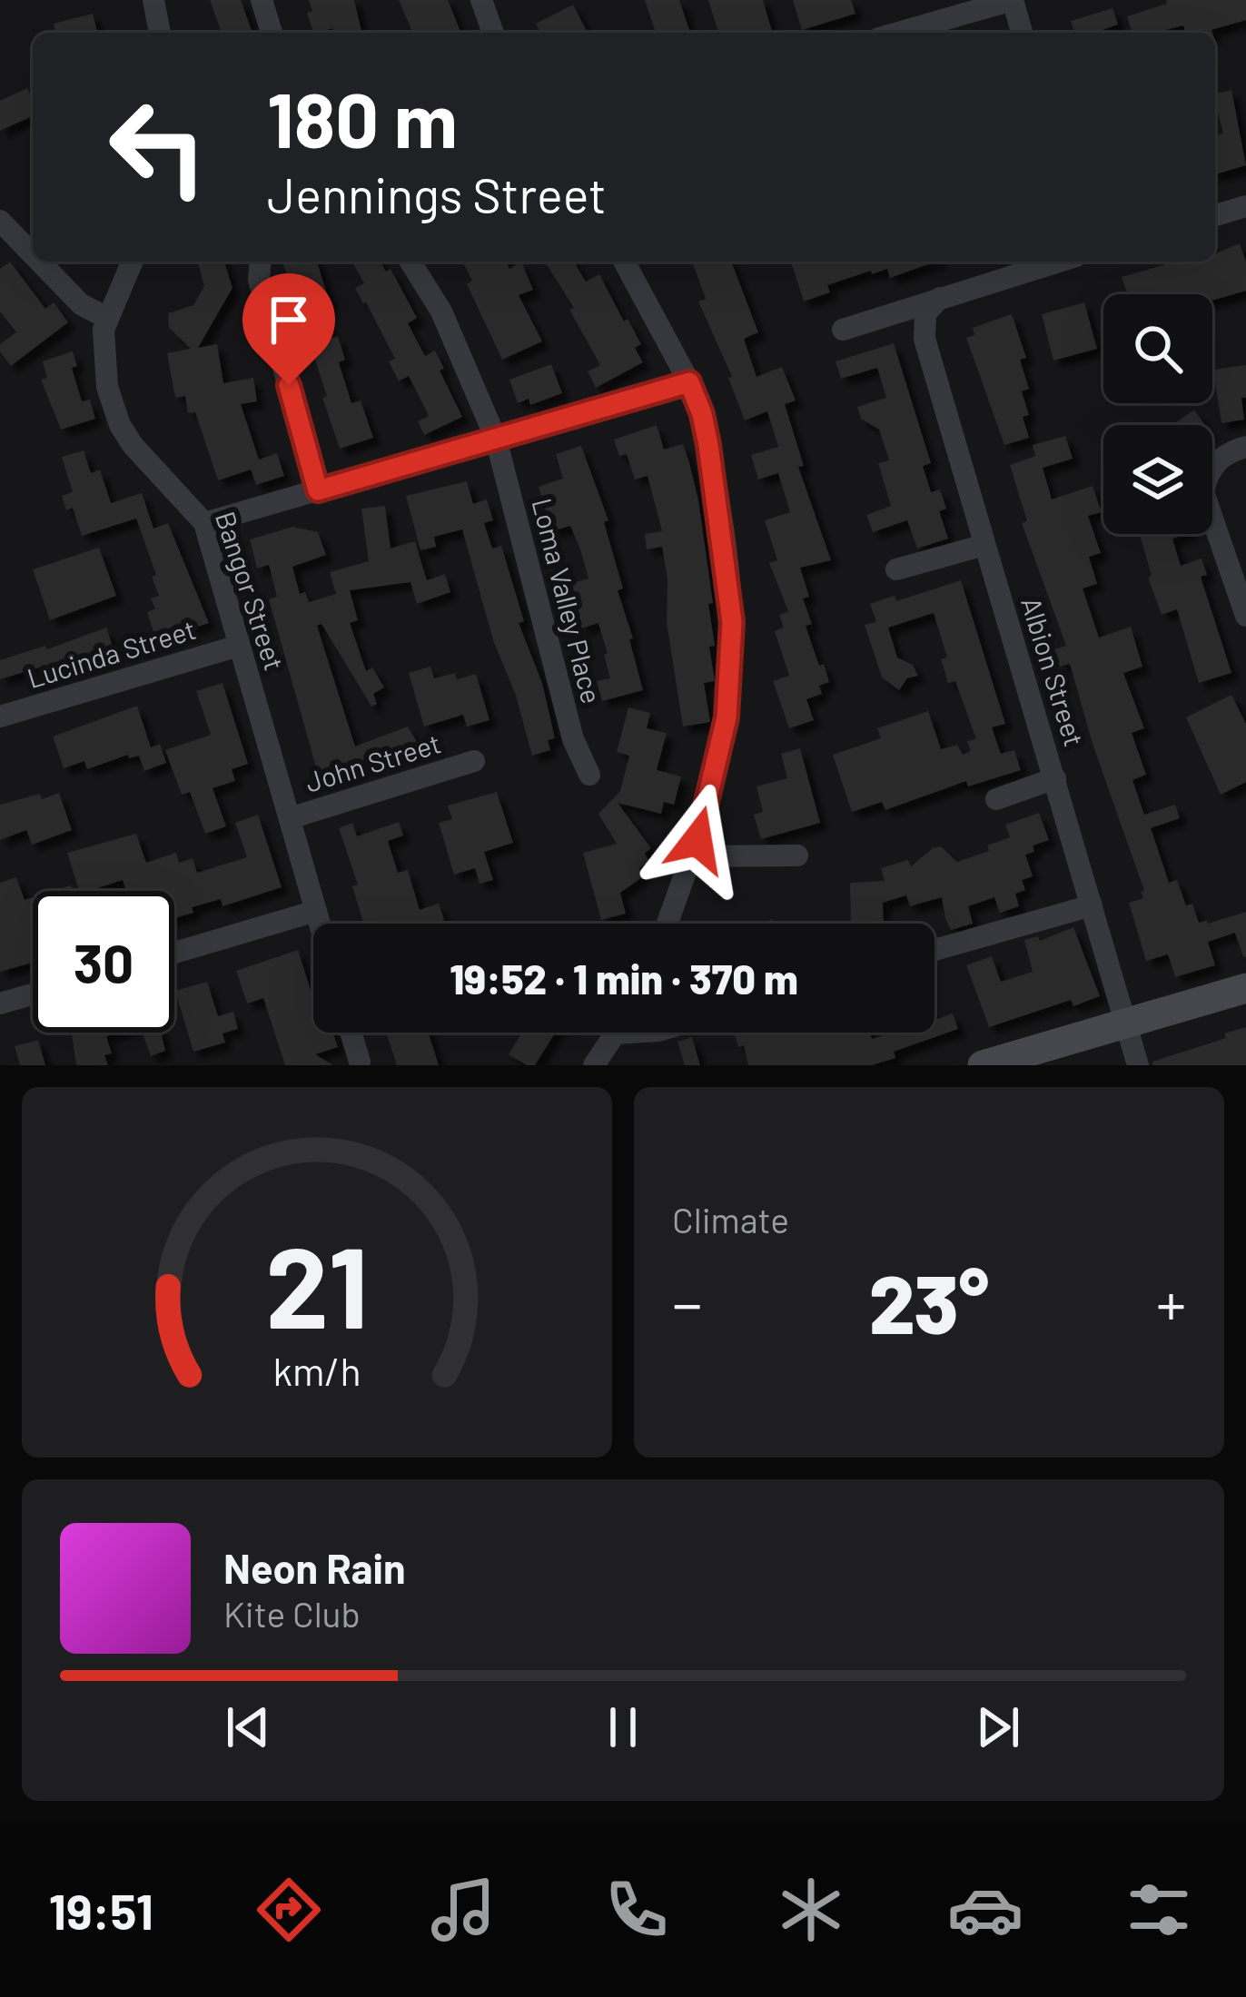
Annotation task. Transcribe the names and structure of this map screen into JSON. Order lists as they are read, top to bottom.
{
  "streets": {
    "street": [
      "Bangor Street",
      "Loma Valley Place",
      "Lucinda Street",
      "Albion Street",
      "John Street"
    ]
  },
  "crossings": [
    ["Bangor Street", "Lucinda Street"],
    ["Bangor Street", "John Street"]
  ],
  "page": {
    "turn": ["180 m", "Jennings Street"],
    "limit": "30",
    "trip": "19:52 · 1 min · 370 m",
    "tile": "Climate",
    "heat": ["−", "23°", "+"],
    "song": ["Neon Rain", "Kite Club"],
    "tabs": "19:51",
    "gauge": ["21", "km/h"]
  }
}
